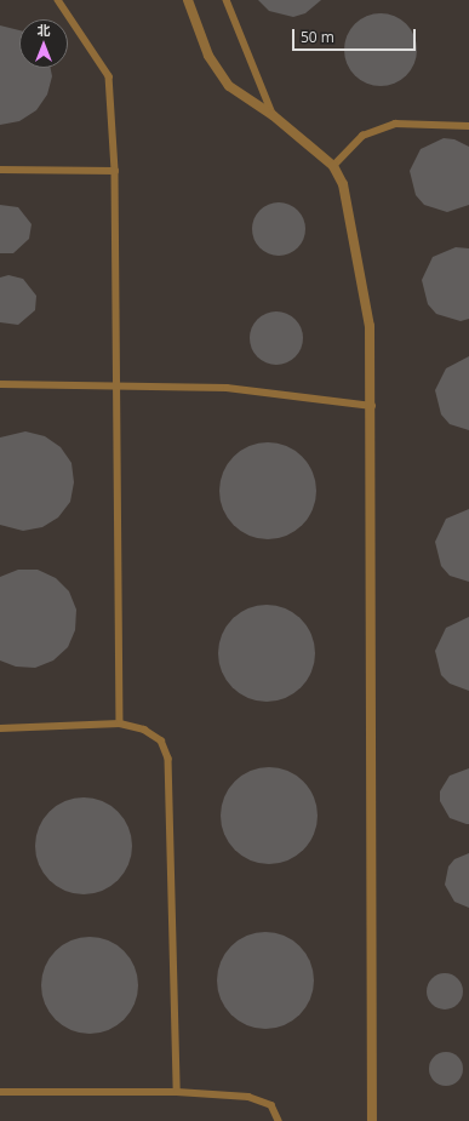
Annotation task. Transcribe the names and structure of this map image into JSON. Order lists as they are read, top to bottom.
{
  "scale_bar": "50 m",
  "north": "top"
}
